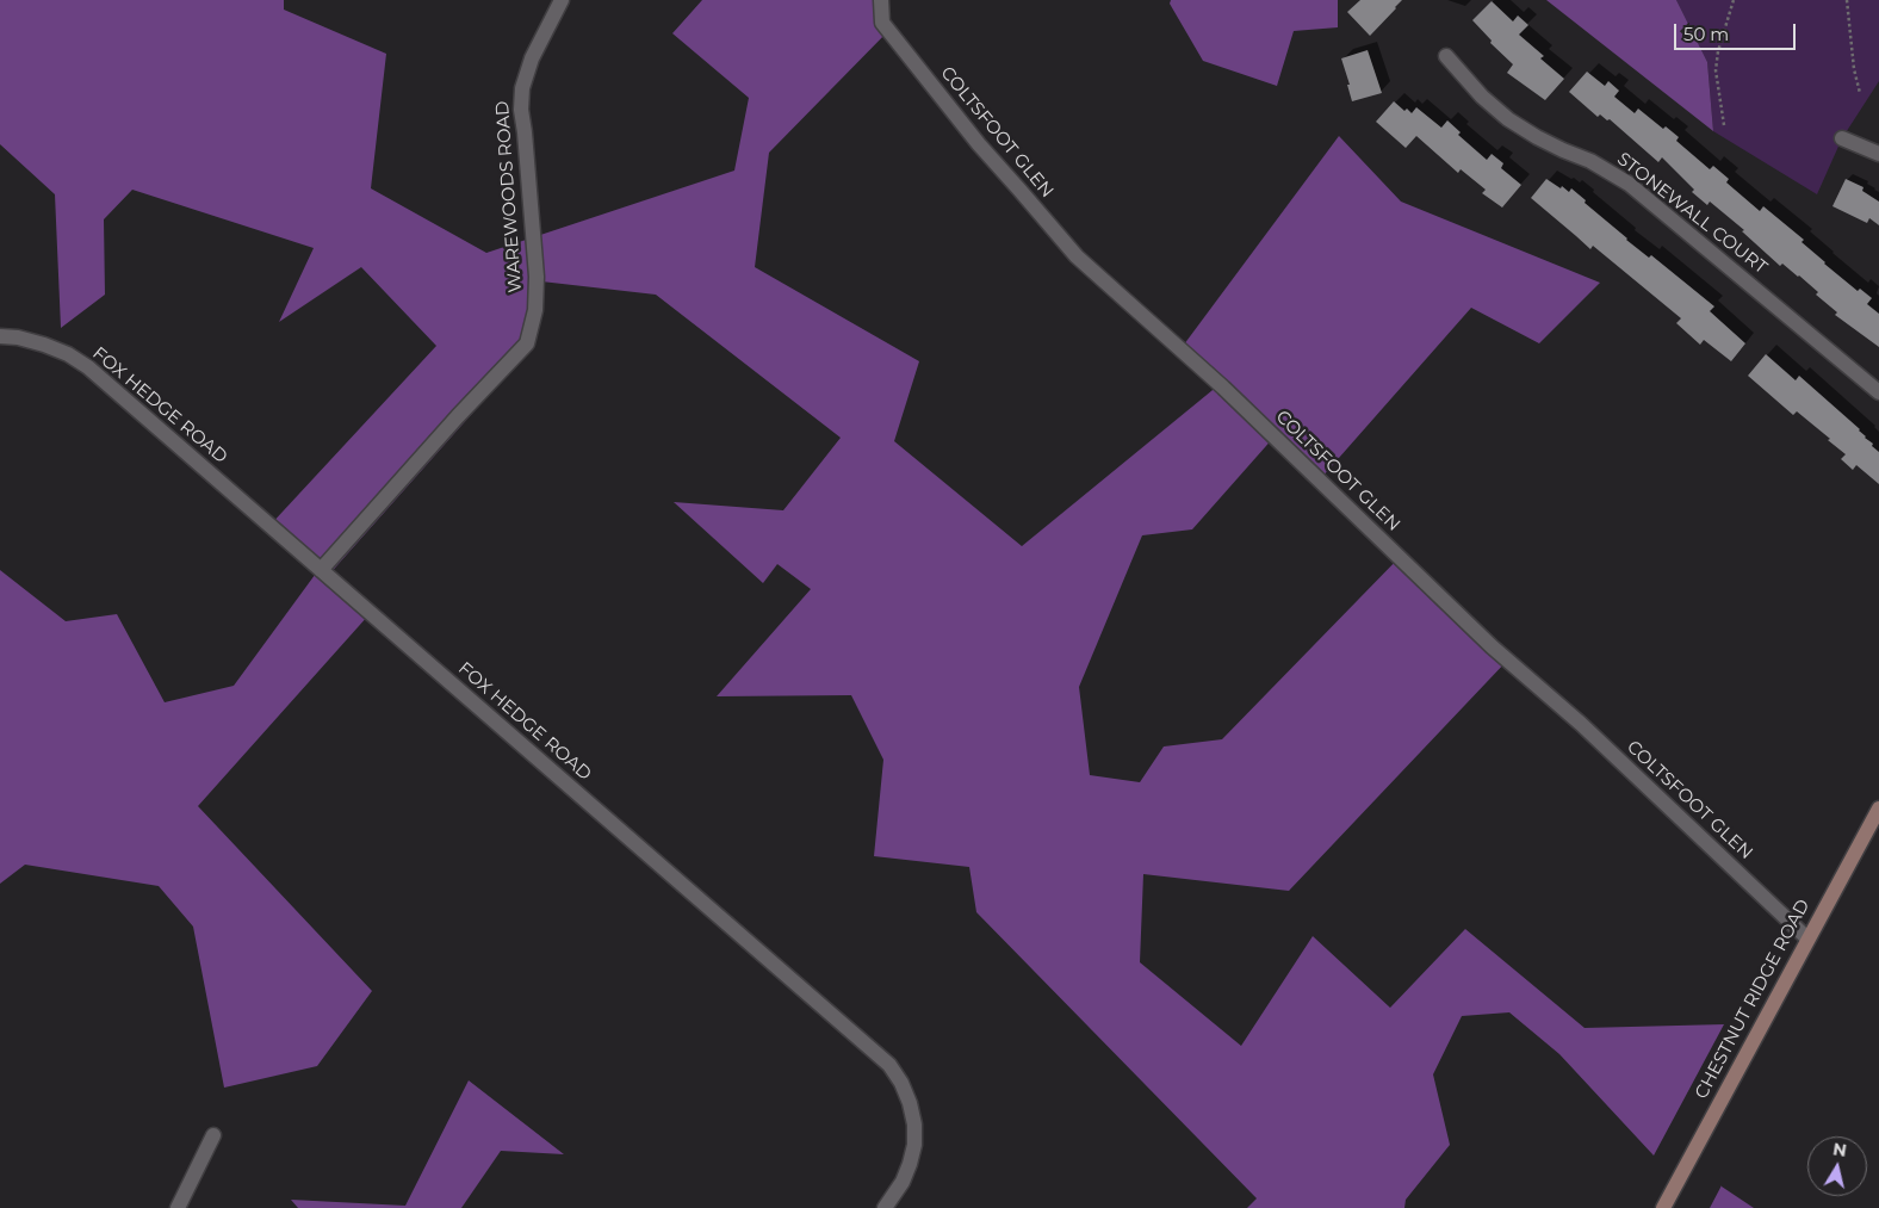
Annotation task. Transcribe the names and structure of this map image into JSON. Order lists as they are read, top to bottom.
{
  "streets": {
    "main road": ["CHESTNUT RIDGE ROAD"],
    "street": [
      "COLTSFOOT GLEN",
      "WAREWOODS ROAD",
      "STONEWALL COURT",
      "FOX HEDGE ROAD"
    ]
  },
  "crossings": [
    ["COLTSFOOT GLEN", "CHESTNUT RIDGE ROAD"],
    ["WAREWOODS ROAD", "FOX HEDGE ROAD"]
  ],
  "scale_bar": "50 m",
  "north": "top"
}
